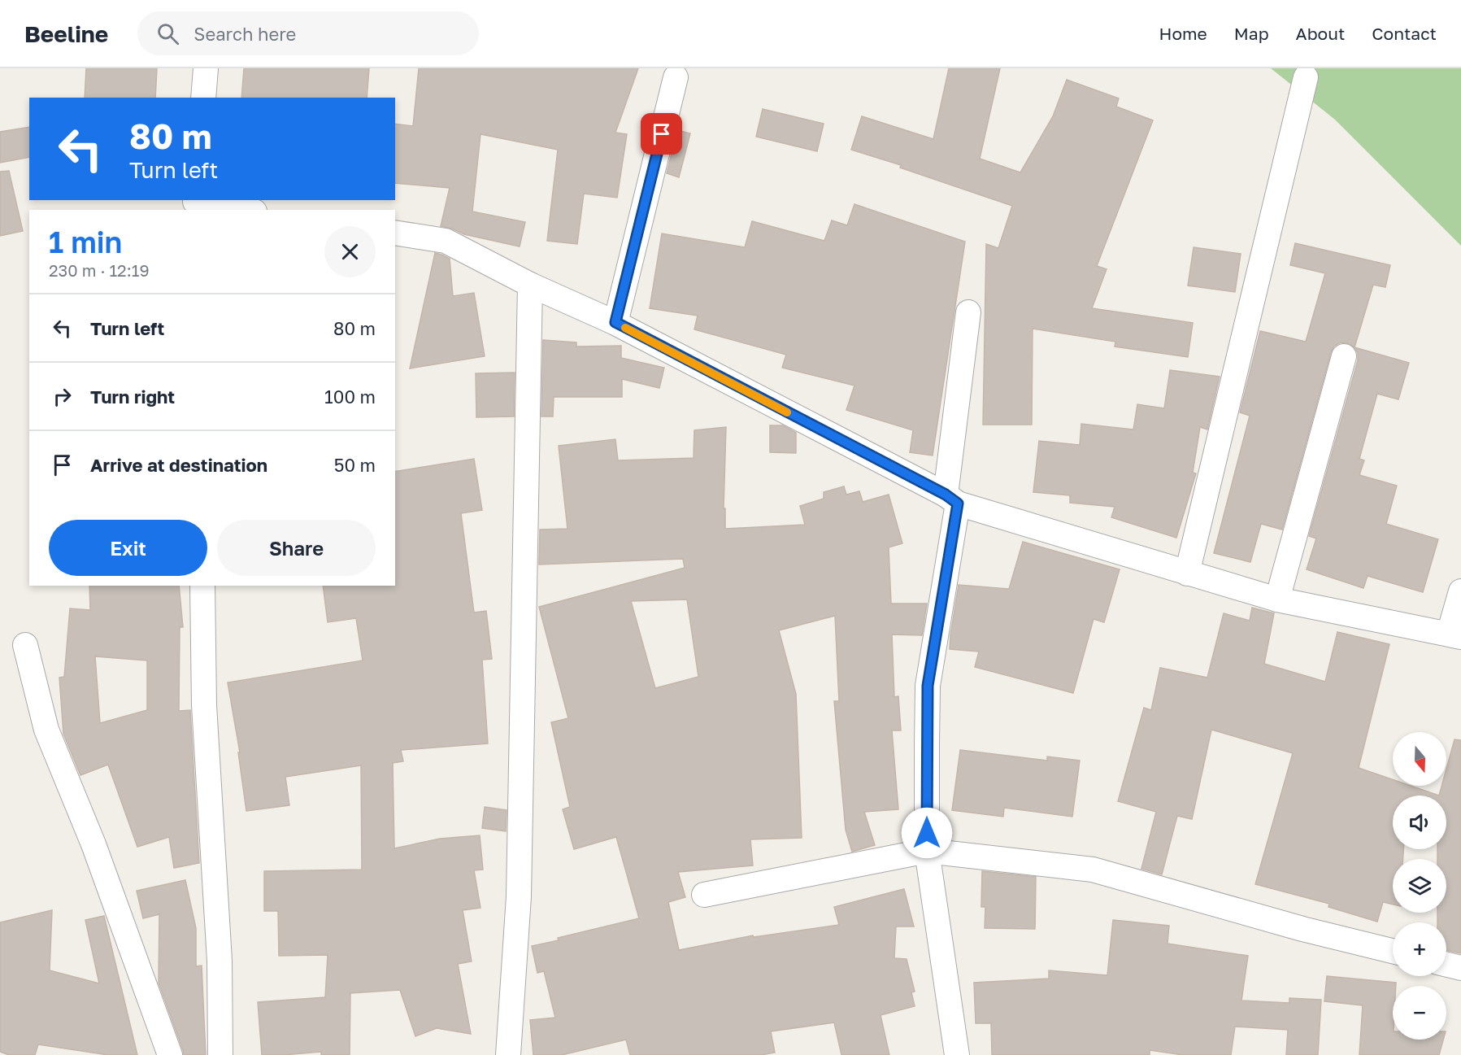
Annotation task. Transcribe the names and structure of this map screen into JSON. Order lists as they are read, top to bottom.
{
  "north": "bottom",
  "page": {
    "header": "Beeline",
    "search": "Search here",
    "nav": [
      "Home",
      "Map",
      "About",
      "Contact"
    ],
    "turn": ["80 m", "Turn left"],
    "heading": ["1 min", "230 m · 12:19"],
    "list": [
      {
        "name": "Turn left",
        "value": "80 m"
      },
      {
        "name": "Turn right",
        "value": "100 m"
      },
      {
        "name": "Arrive at destination",
        "value": "50 m"
      }
    ],
    "buttons": ["Exit", "Share"],
    "map_buttons": ["+", "−"]
  }
}
